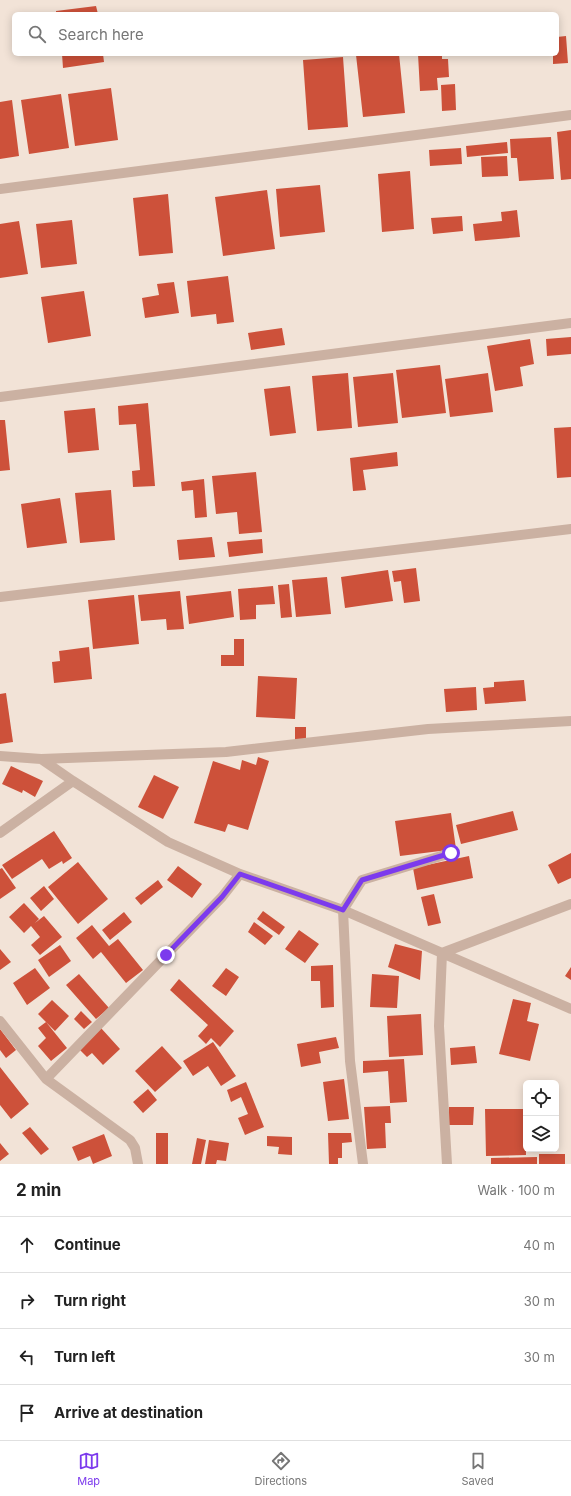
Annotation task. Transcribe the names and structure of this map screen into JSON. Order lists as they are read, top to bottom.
{
  "page": {
    "search": "Search here",
    "heading": ["2 min", "Walk · 100 m"],
    "list": [
      ["Continue", "40 m"],
      ["Turn right", "30 m"],
      ["Turn left", "30 m"],
      "Arrive at destination"
    ],
    "nav": ["Map", "Directions", "Saved"]
  }
}
